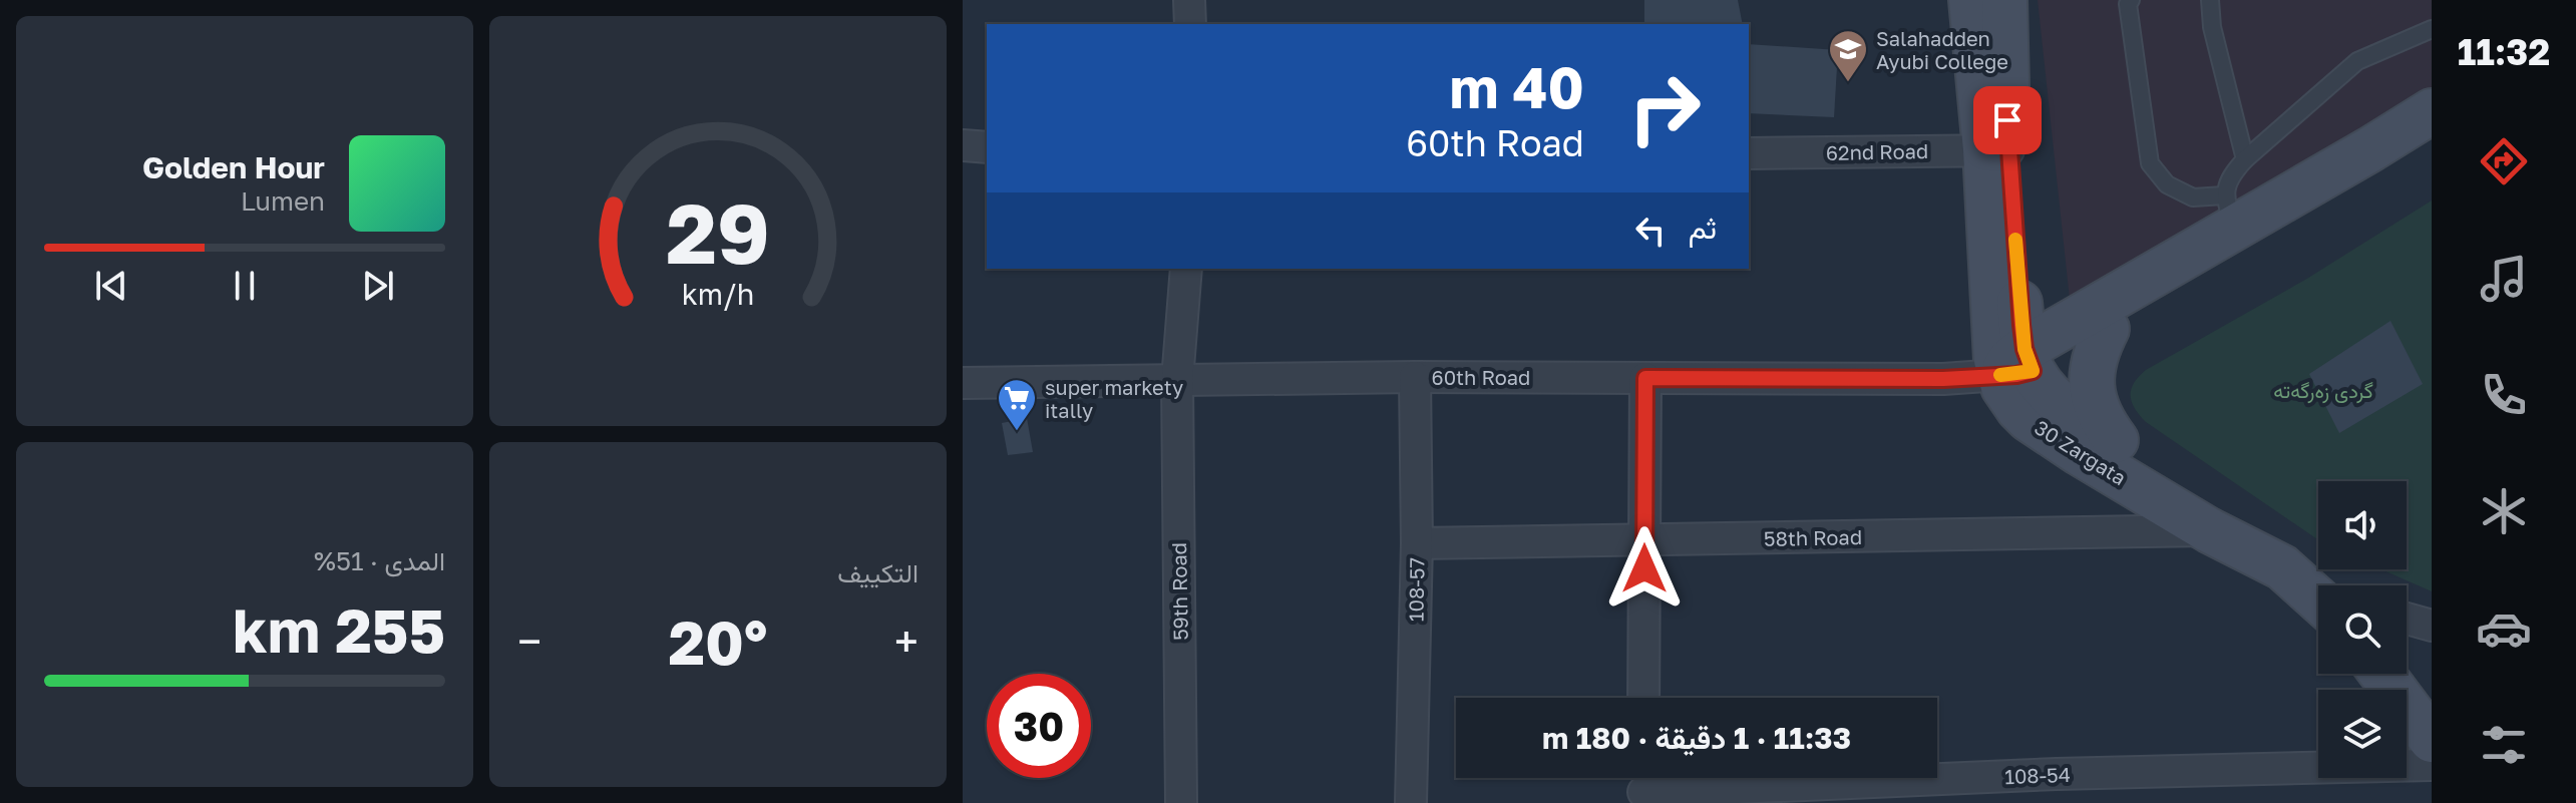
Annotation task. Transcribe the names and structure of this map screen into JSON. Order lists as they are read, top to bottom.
{
  "streets": {
    "street": [
      "62nd Road",
      "60th Road",
      "30 Zargata",
      "58th Road",
      "108-57",
      "59th Road",
      "108-54"
    ]
  },
  "crossings": [
    ["60th Road", "30 Zargata"],
    ["60th Road", "108-57"],
    ["60th Road", "59th Road"],
    ["30 Zargata", "58th Road"],
    ["58th Road", "108-57"]
  ],
  "parks": ["گردی زەرگەتە"],
  "places": {
    "school or university": ["Salahadden Ayubi College"],
    "supermarket": ["super markety itally"]
  },
  "page": {
    "tabs": "11:32",
    "turn": ["40 m", "60th Road"],
    "song": ["Golden Hour", "Lumen"],
    "then": "ثم",
    "tile": [
      "التكييف",
      ["المدى · 51%", "255 km"]
    ],
    "heat": ["−", "20°", "+"],
    "limit": "30",
    "trip": "11:33 · 1 دقيقة · 180 m",
    "gauge": ["29", "km/h"]
  }
}
